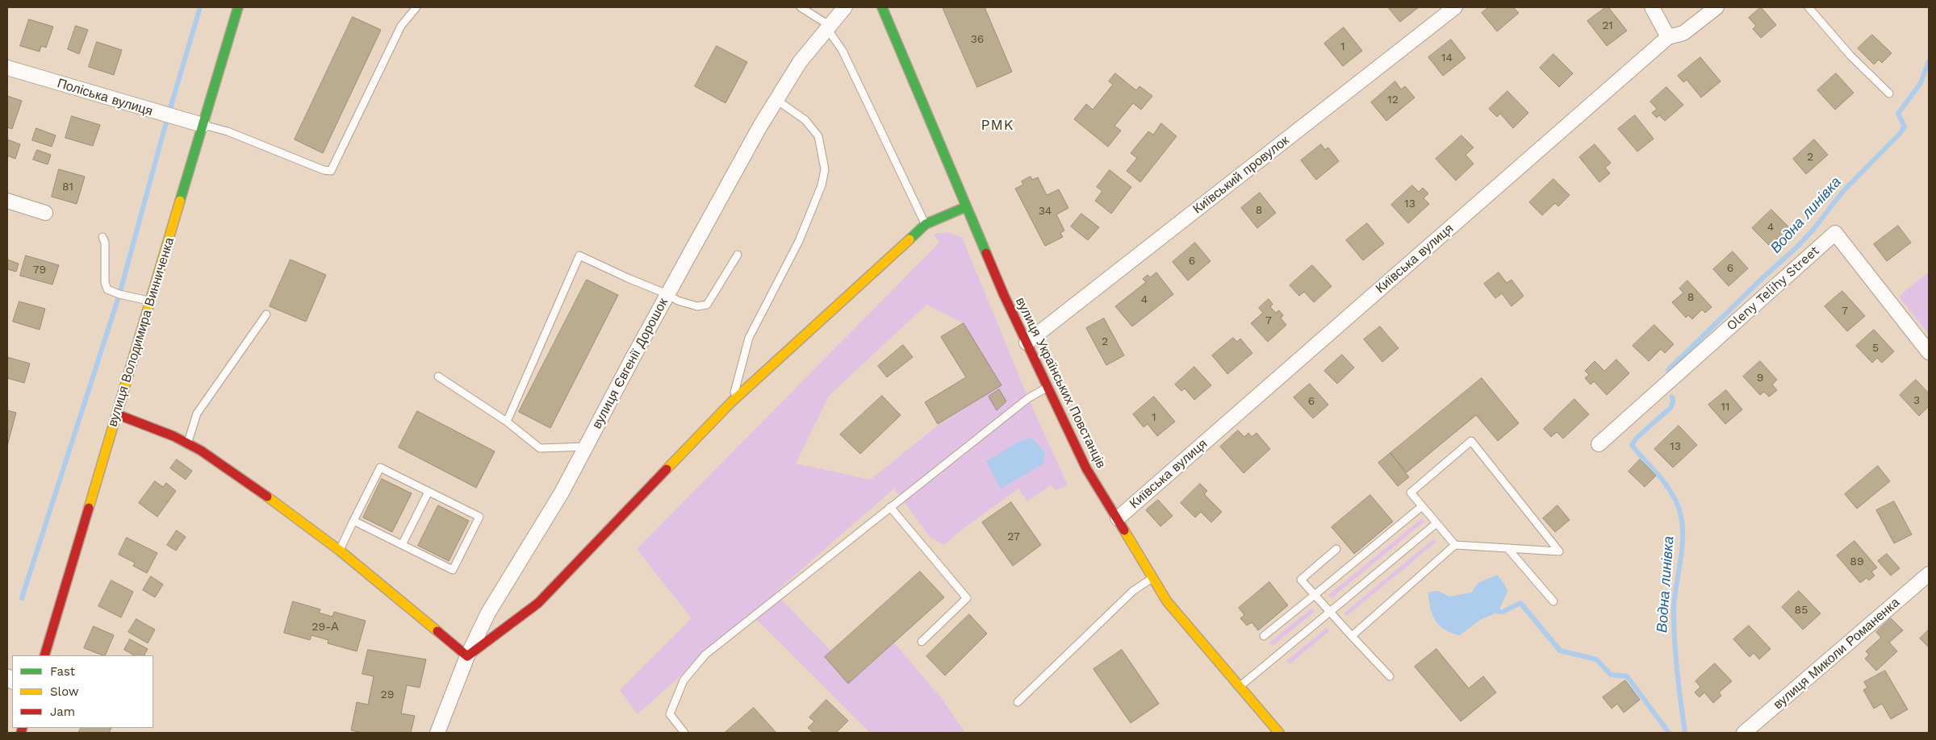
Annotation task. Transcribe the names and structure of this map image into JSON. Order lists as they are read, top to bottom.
{
  "streets": {
    "street": [
      "Поліська вулиця",
      "Київський провулок",
      "Київська вулиця",
      "Oleny Telihy Street",
      "вулиця Володимира Винниченка",
      "вулиця Євгенії Дорошок",
      "вулиця Українських Повстанців",
      "вулиця Миколи Романенка"
    ]
  },
  "crossings": [
    ["Поліська вулиця", "вулиця Володимира Винниченка"],
    ["Київський провулок", "вулиця Українських Повстанців"],
    ["Київська вулиця", "вулиця Українських Повстанців"]
  ],
  "districts": ["PMK"],
  "water": ["Водна линівка"],
  "house_numbers": [
    "21",
    "36",
    "1",
    "14",
    "12",
    "2",
    "81",
    "13",
    "8",
    "34",
    "4",
    "6",
    "6",
    "79",
    "8",
    "4",
    "7",
    "7",
    "2",
    "5",
    "9",
    "3",
    "6",
    "11",
    "1",
    "13",
    "27",
    "89",
    "85",
    "29-А",
    "29"
  ],
  "legend": ["Fast", "Slow", "Jam"]
}
